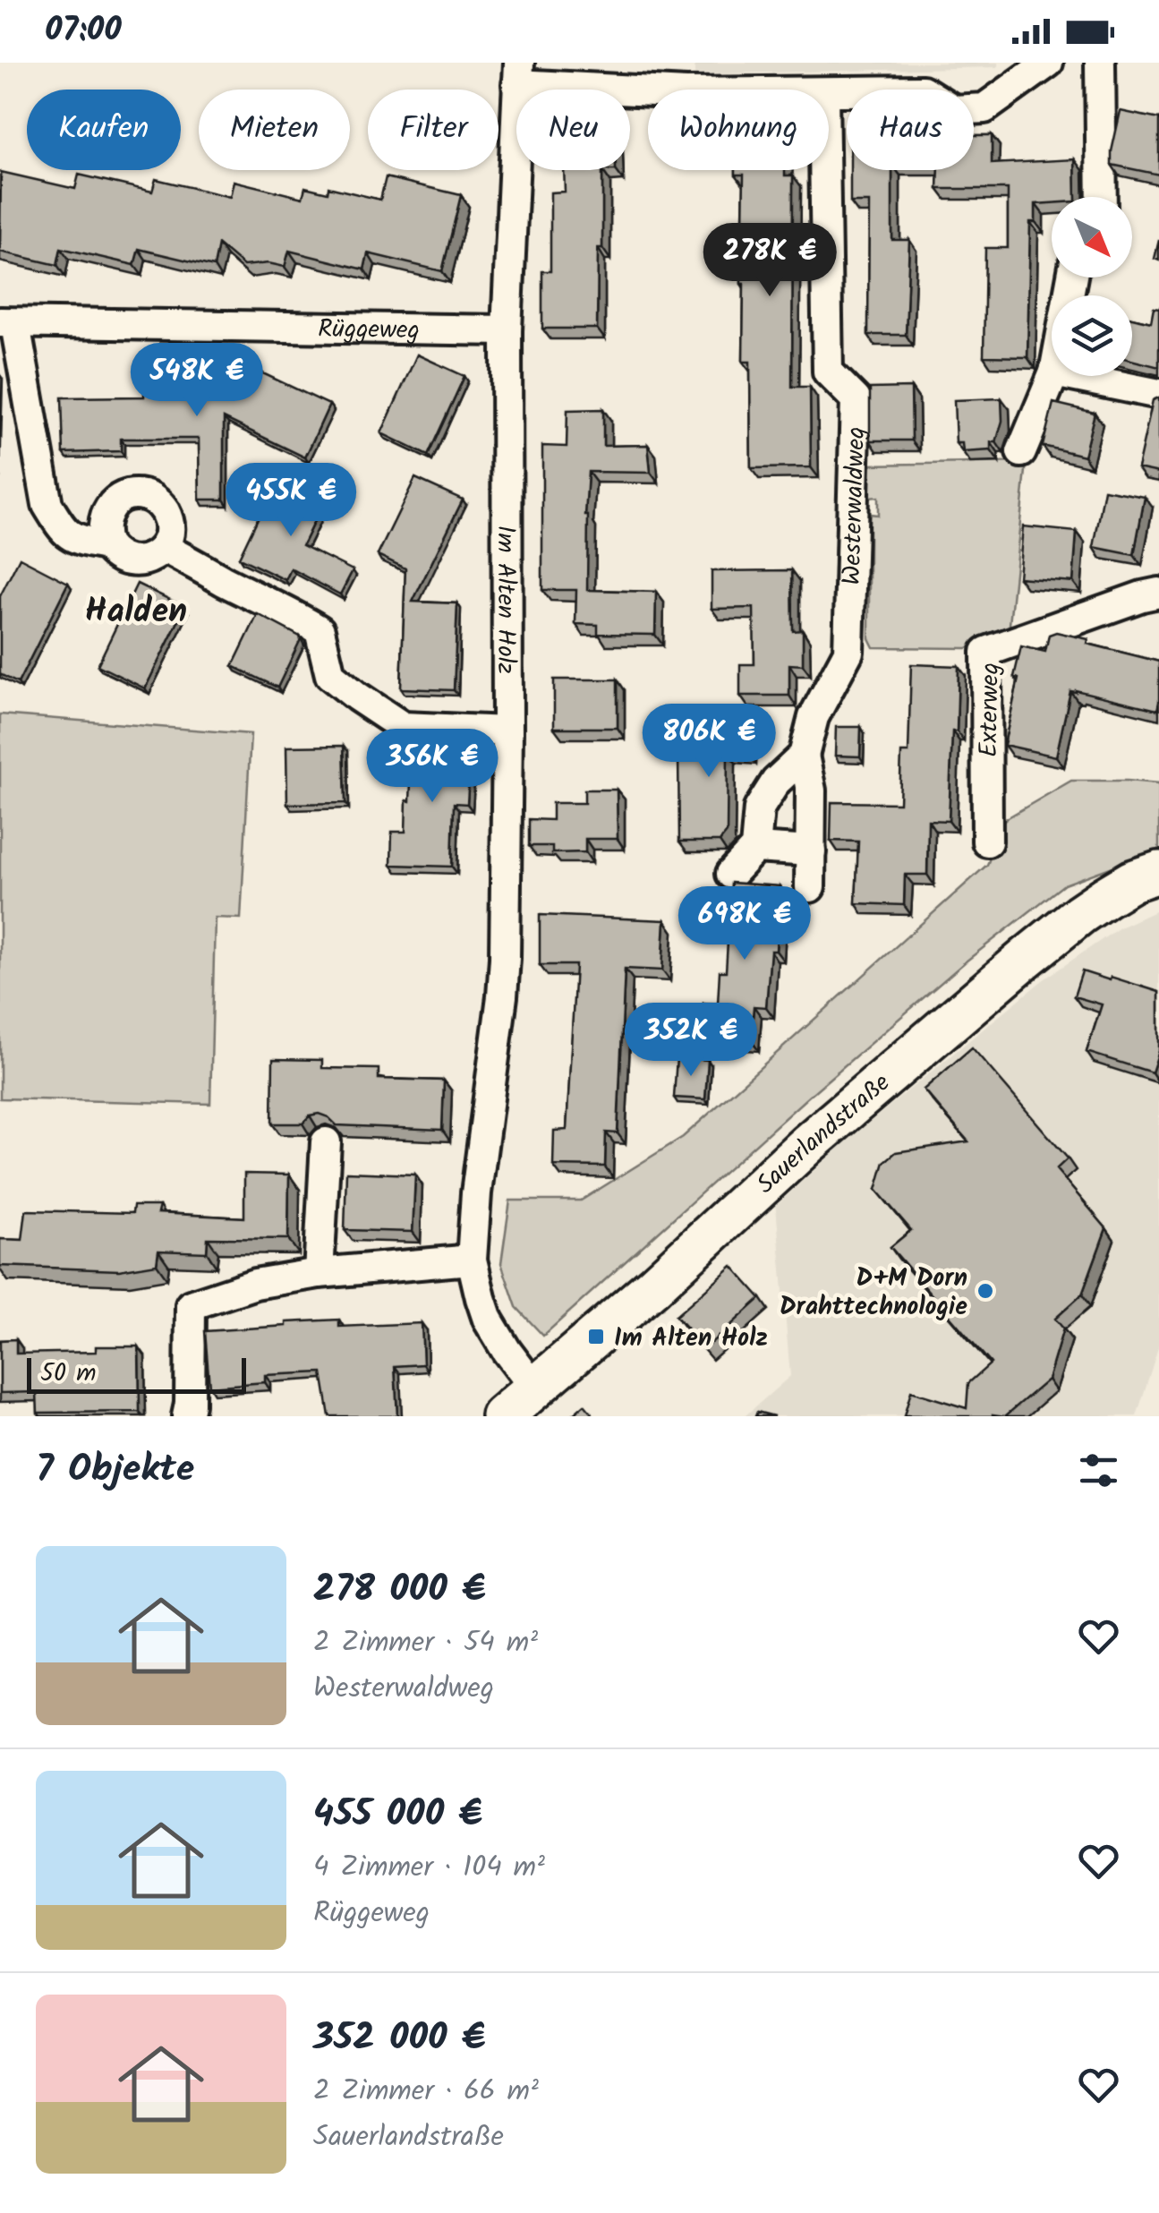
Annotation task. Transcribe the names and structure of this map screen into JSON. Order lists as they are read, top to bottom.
{
  "streets": {
    "main road": ["Sauerlandstraße"],
    "street": [
      "Rüggeweg",
      "Westerwaldweg",
      "Im Alten Holz",
      "Exterweg"
    ]
  },
  "crossings": [
    ["Rüggeweg", "Im Alten Holz"],
    ["Im Alten Holz", "Sauerlandstraße"]
  ],
  "districts": ["Halden"],
  "places": {
    "other": ["D+M Dorn Drahttechnologie"],
    "transit": ["Im Alten Holz"]
  },
  "scale_bar": "50 m",
  "north": "bottom right",
  "page": {
    "status": "07:00",
    "chip": [
      "Kaufen",
      "Mieten",
      "Filter",
      "Neu",
      "Wohnung",
      "Haus"
    ],
    "price": [
      "278K €",
      "548K €",
      "455K €",
      "806K €",
      "356K €",
      "698K €",
      "352K €"
    ],
    "scale": "50 m",
    "heading": "7 Objekte",
    "list": [
      {
        "name": "278 000 €",
        "note": "2 Zimmer · 54 m² · Westerwaldweg"
      },
      {
        "name": "455 000 €",
        "note": "4 Zimmer · 104 m² · Rüggeweg"
      },
      {
        "name": "352 000 €",
        "note": "2 Zimmer · 66 m² · Sauerlandstraße"
      }
    ]
  }
}
